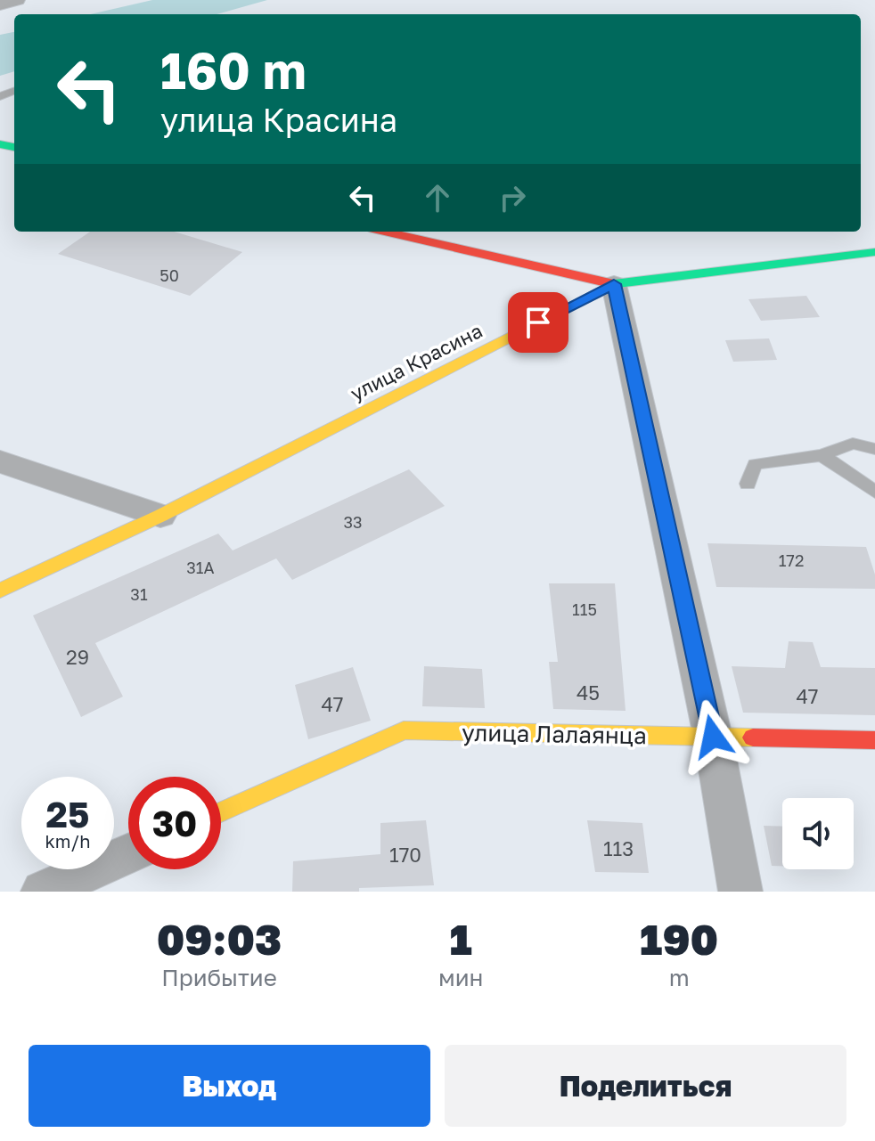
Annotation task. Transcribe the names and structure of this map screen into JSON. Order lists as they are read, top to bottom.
{
  "streets": {
    "street": ["улица Красина", "улица Лалаянца"]
  },
  "house_numbers": [
    "50",
    "33",
    "172",
    "31А",
    "31",
    "115",
    "29",
    "45",
    "47",
    "47",
    "113",
    "170"
  ],
  "page": {
    "turn": ["160 m", "улица Красина"],
    "speed": "25 km/h",
    "limit": "30",
    "eta": [
      "09:03",
      "Прибытие",
      "1",
      "мин",
      "190",
      "m"
    ],
    "buttons": ["Выход", "Поделиться"]
  }
}
